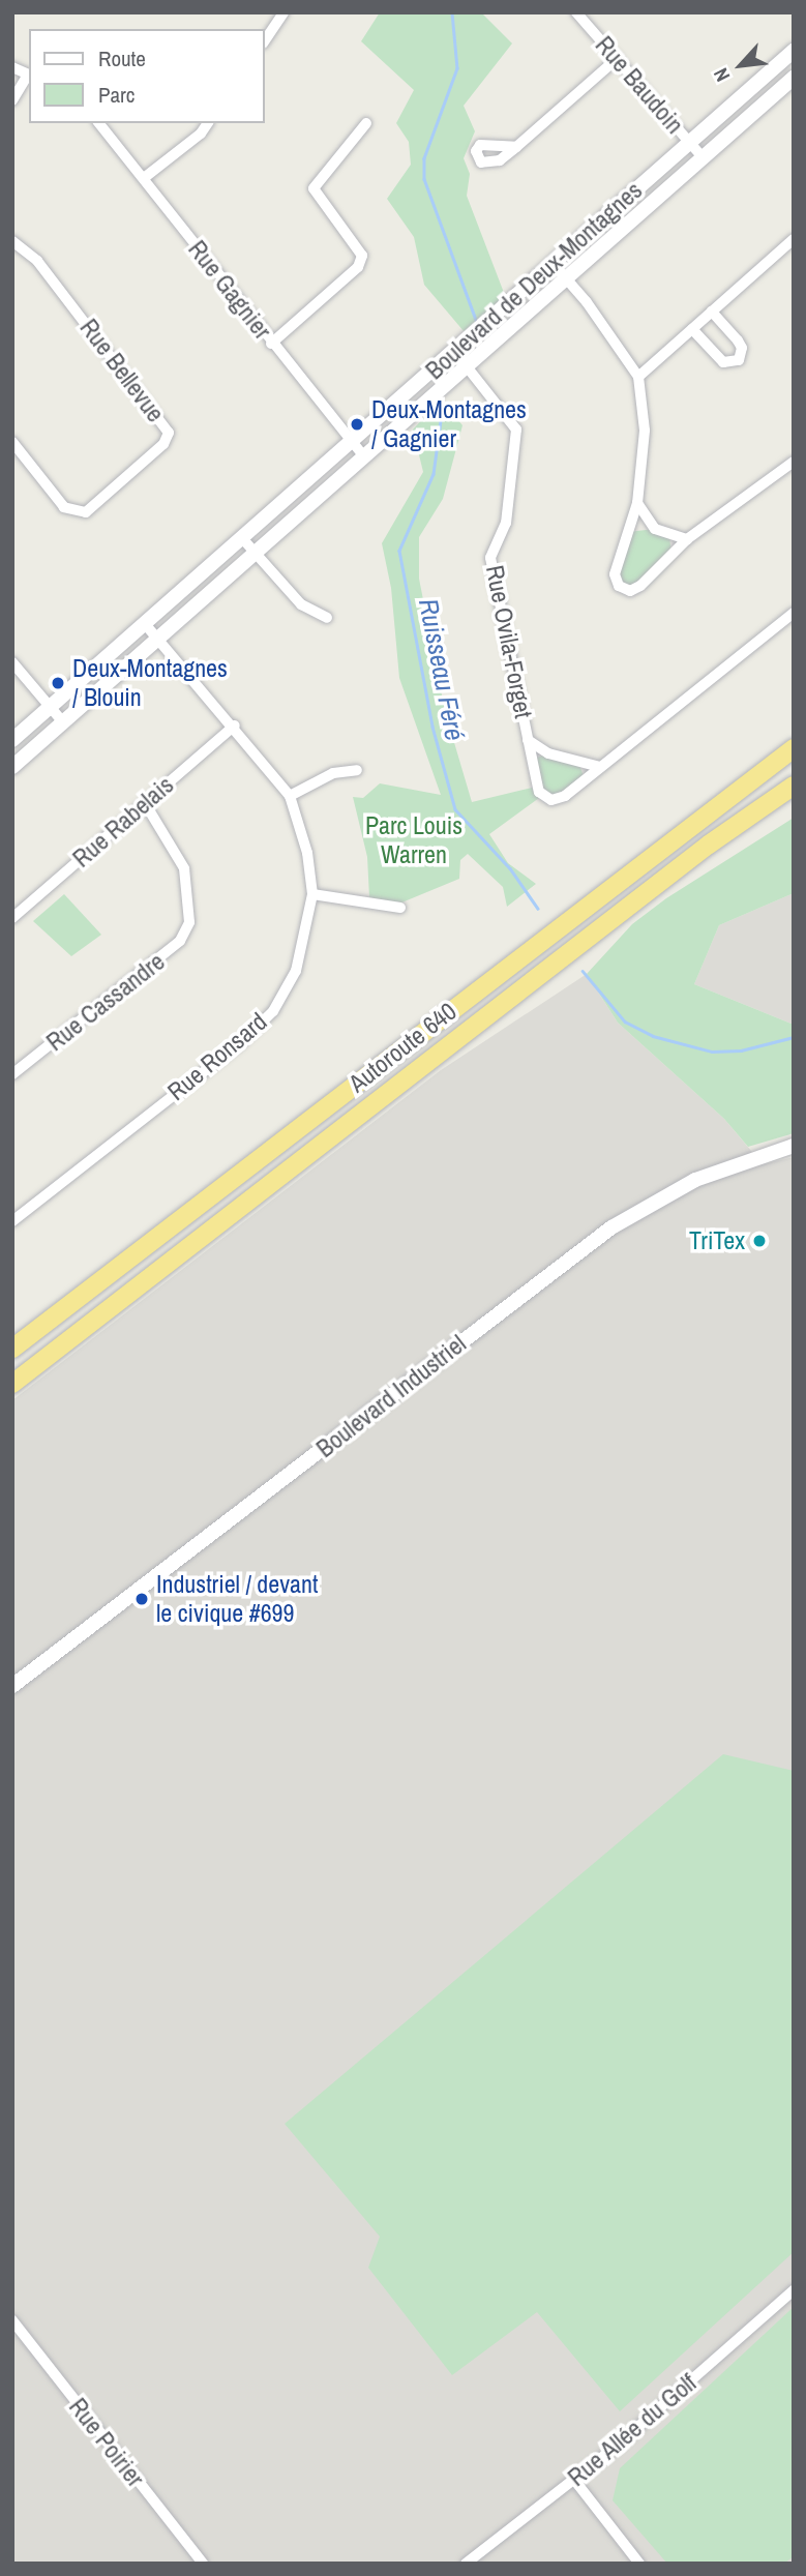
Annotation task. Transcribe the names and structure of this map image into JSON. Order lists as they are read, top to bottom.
{
  "streets": {
    "highway": ["Autoroute 640"],
    "street": [
      "Rue Baudoin",
      "Boulevard de Deux-Montagnes",
      "Rue Gagnier",
      "Rue Bellevue",
      "Rue Ovila-Forget",
      "Rue Rabelais",
      "Rue Cassandre",
      "Rue Ronsard",
      "Boulevard Industriel",
      "Rue Allée du Golf",
      "Rue Poirier"
    ]
  },
  "crossings": [
    ["Rue Baudoin", "Boulevard de Deux-Montagnes"],
    ["Boulevard de Deux-Montagnes", "Rue Gagnier"],
    ["Boulevard de Deux-Montagnes", "Rue Ovila-Forget"],
    ["Boulevard de Deux-Montagnes", "Rue Ronsard"],
    ["Rue Rabelais", "Rue Cassandre"],
    ["Rue Rabelais", "Rue Ronsard"]
  ],
  "water": ["Ruisseau Féré"],
  "parks": ["Parc Louis Warren"],
  "places": [
    "Deux-Montagnes / Gagnier",
    "Deux-Montagnes / Blouin",
    "TriTex",
    "Industriel / devant le civique #699"
  ],
  "legend": ["Route", "Parc"],
  "north": "bottom left"
}
